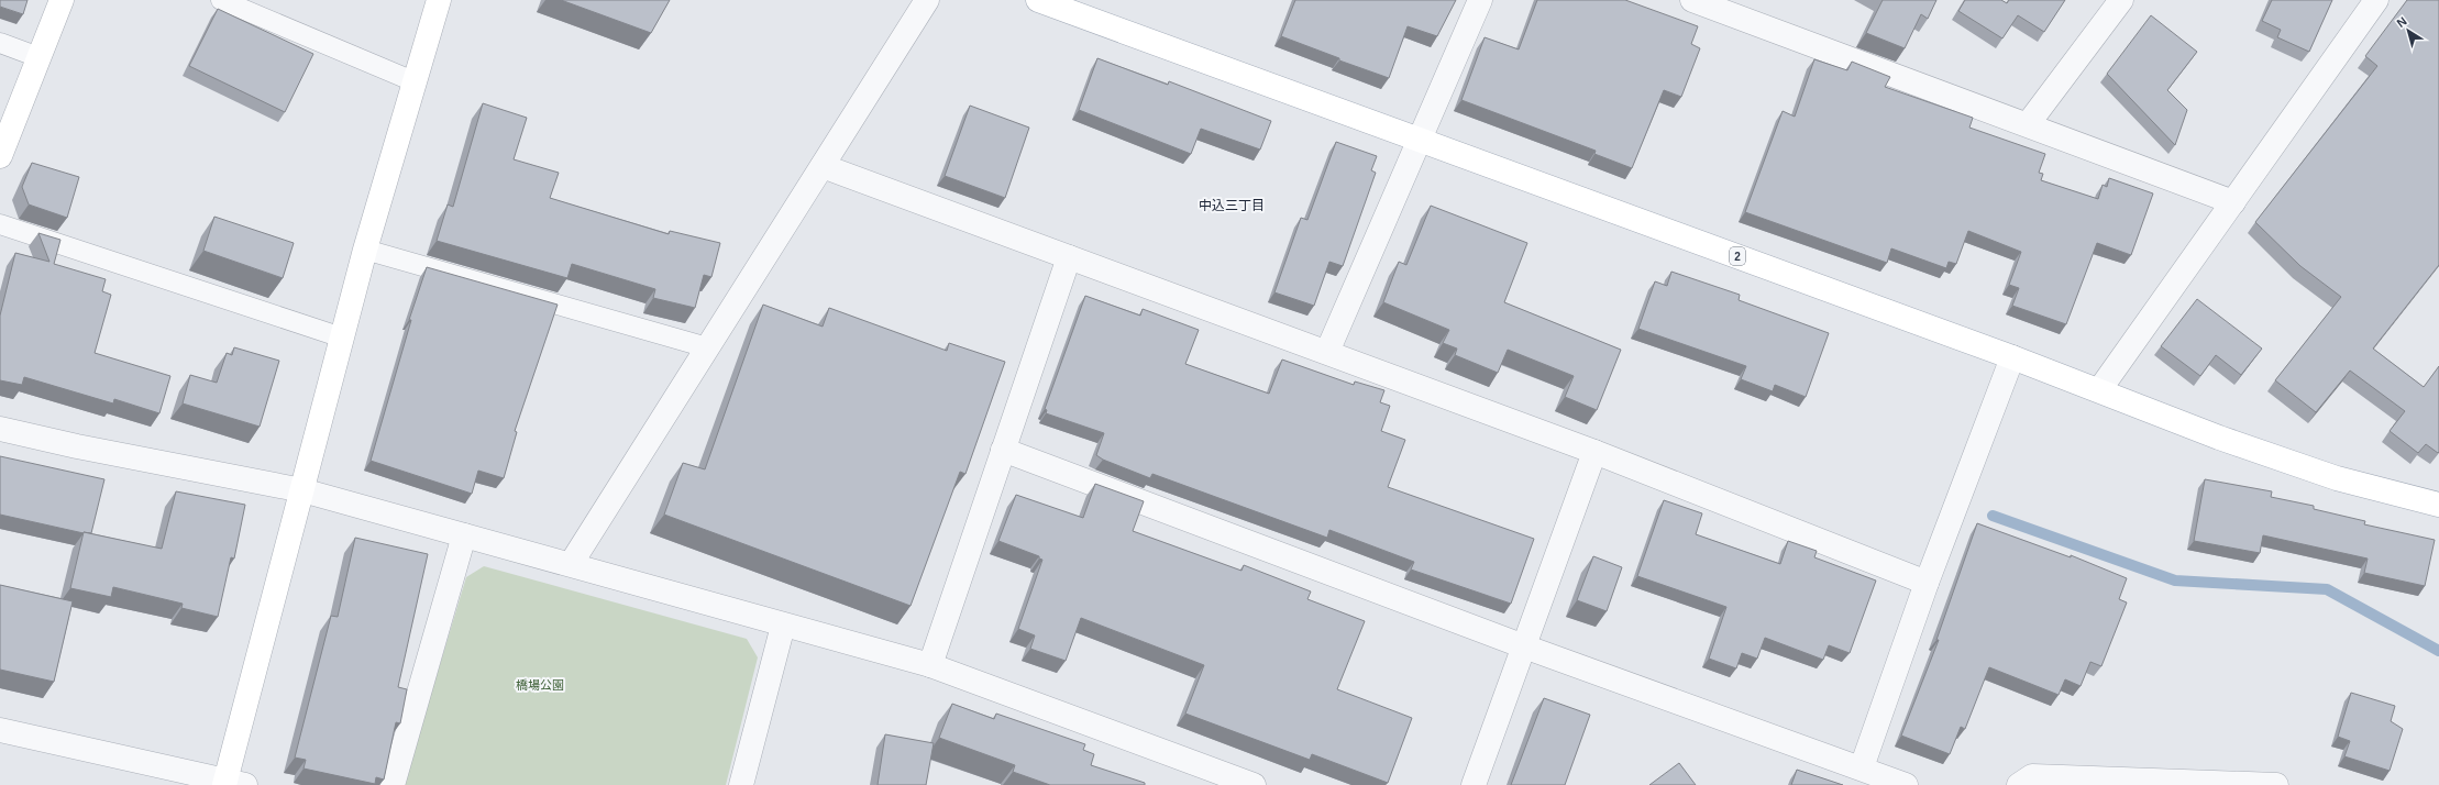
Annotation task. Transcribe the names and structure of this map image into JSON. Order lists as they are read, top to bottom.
{
  "streets": {
    "main road": ["2"]
  },
  "districts": ["中込三丁目"],
  "parks": ["橋場公園"],
  "north": "top left"
}
